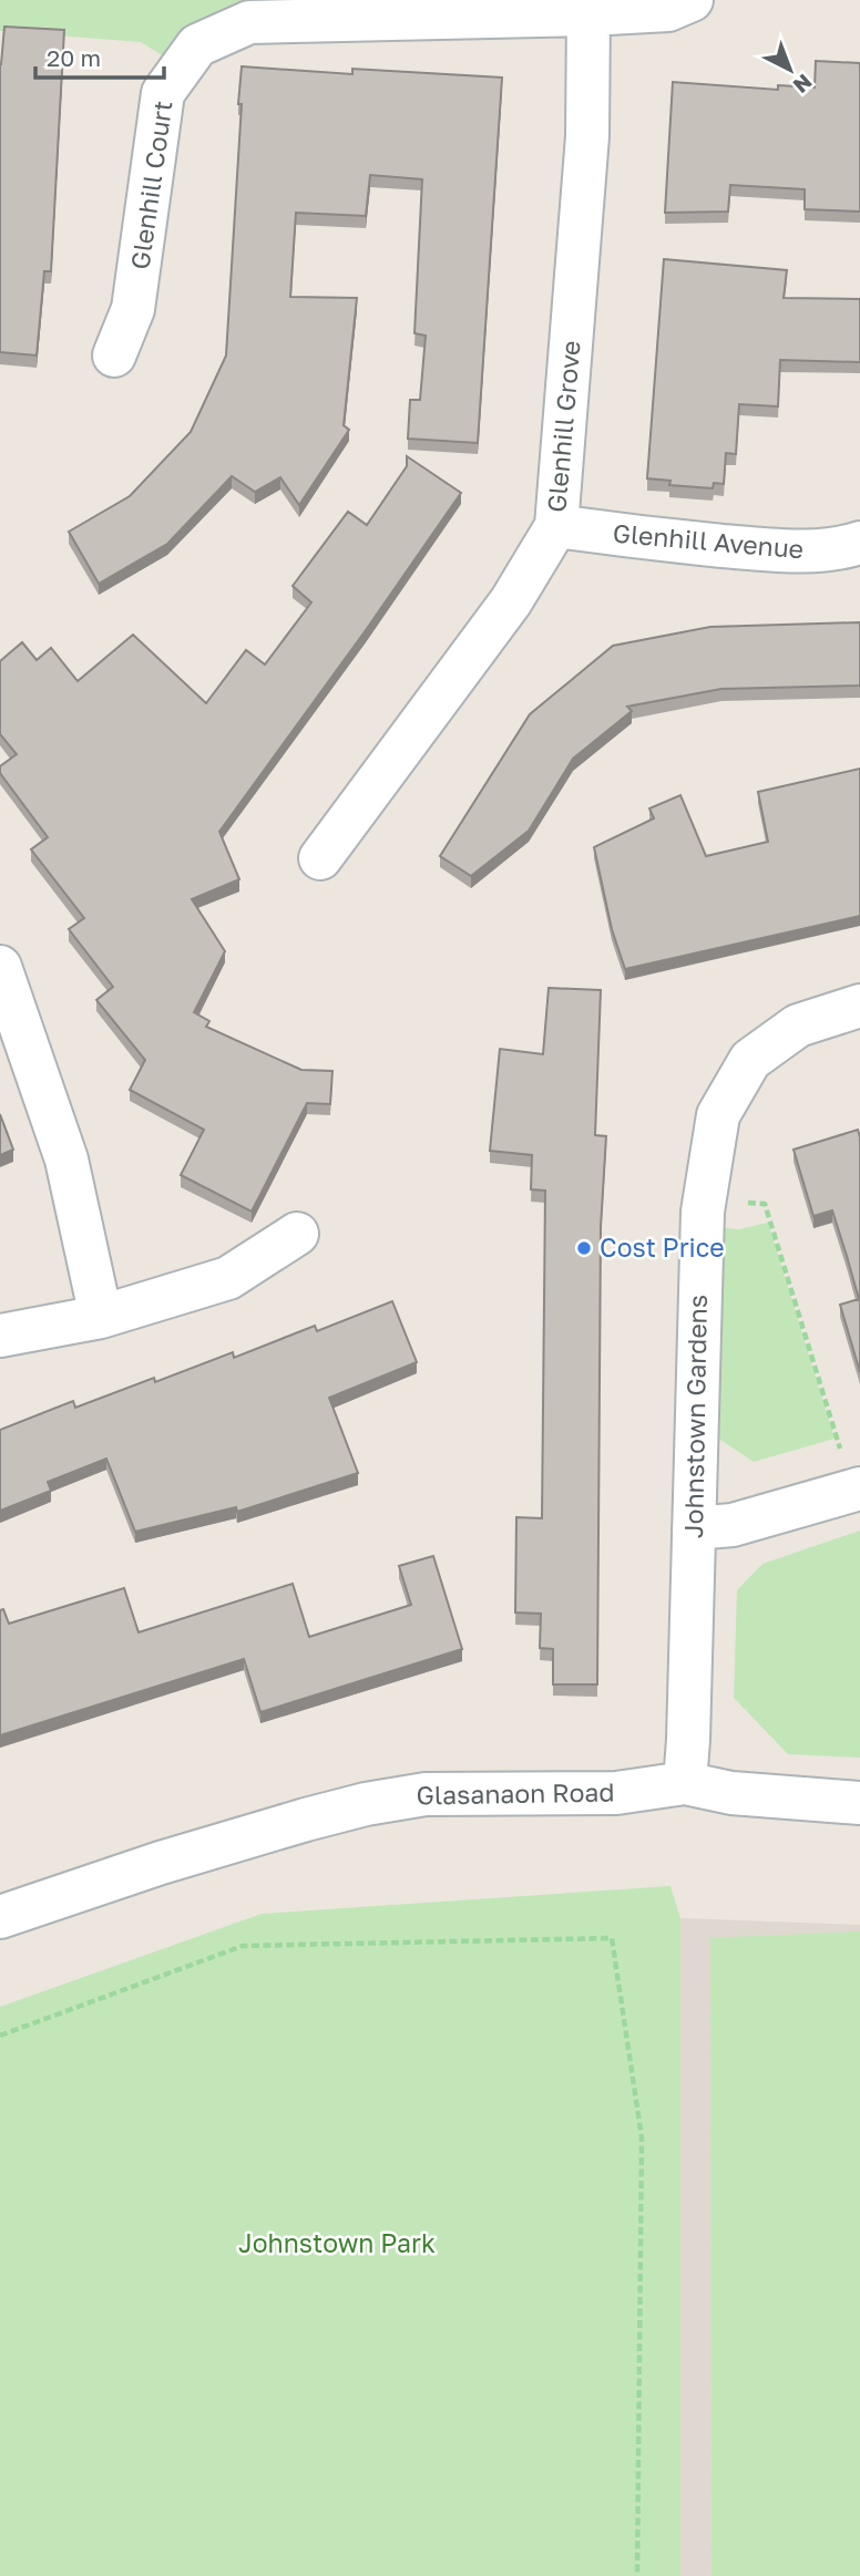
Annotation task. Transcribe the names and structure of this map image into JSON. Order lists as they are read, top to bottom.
{
  "streets": {
    "street": [
      "Glenhill Court",
      "Glenhill Grove",
      "Glenhill Avenue",
      "Johnstown Gardens",
      "Glasanaon Road"
    ]
  },
  "crossings": [
    ["Glenhill Court", "Glenhill Grove"],
    ["Glenhill Grove", "Glenhill Avenue"],
    ["Johnstown Gardens", "Glasanaon Road"]
  ],
  "parks": ["Johnstown Park"],
  "places": ["Cost Price"],
  "scale_bar": "20 m",
  "north": "bottom right"
}
